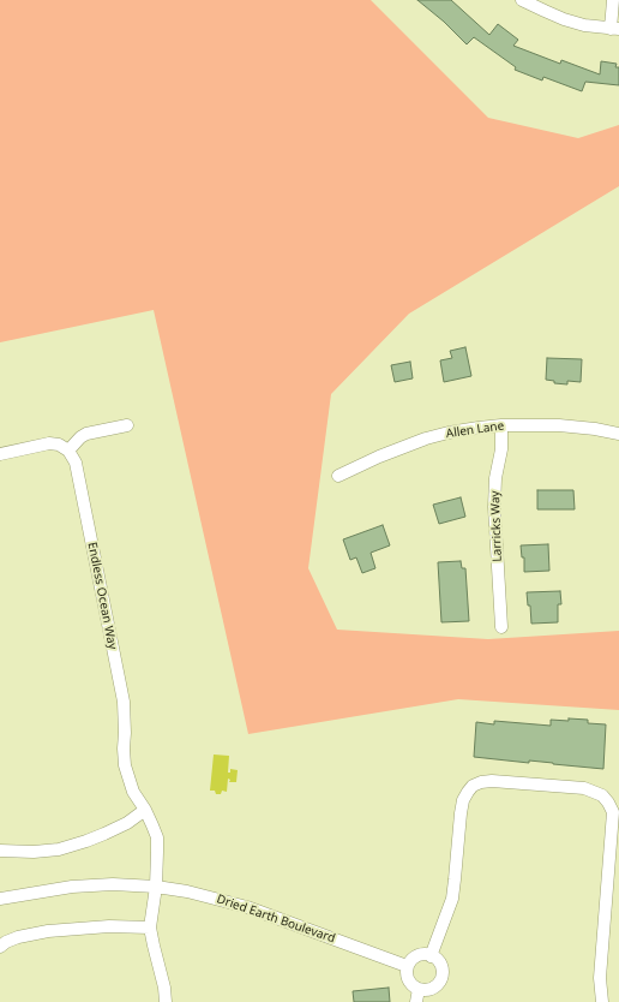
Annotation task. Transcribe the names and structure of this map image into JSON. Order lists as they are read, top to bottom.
{
  "streets": {
    "street": [
      "Allen Lane",
      "Larricks Way",
      "Endless Ocean Way",
      "Dried Earth Boulevard"
    ]
  },
  "crossings": [
    ["Allen Lane", "Larricks Way"],
    ["Endless Ocean Way", "Dried Earth Boulevard"]
  ]
}
